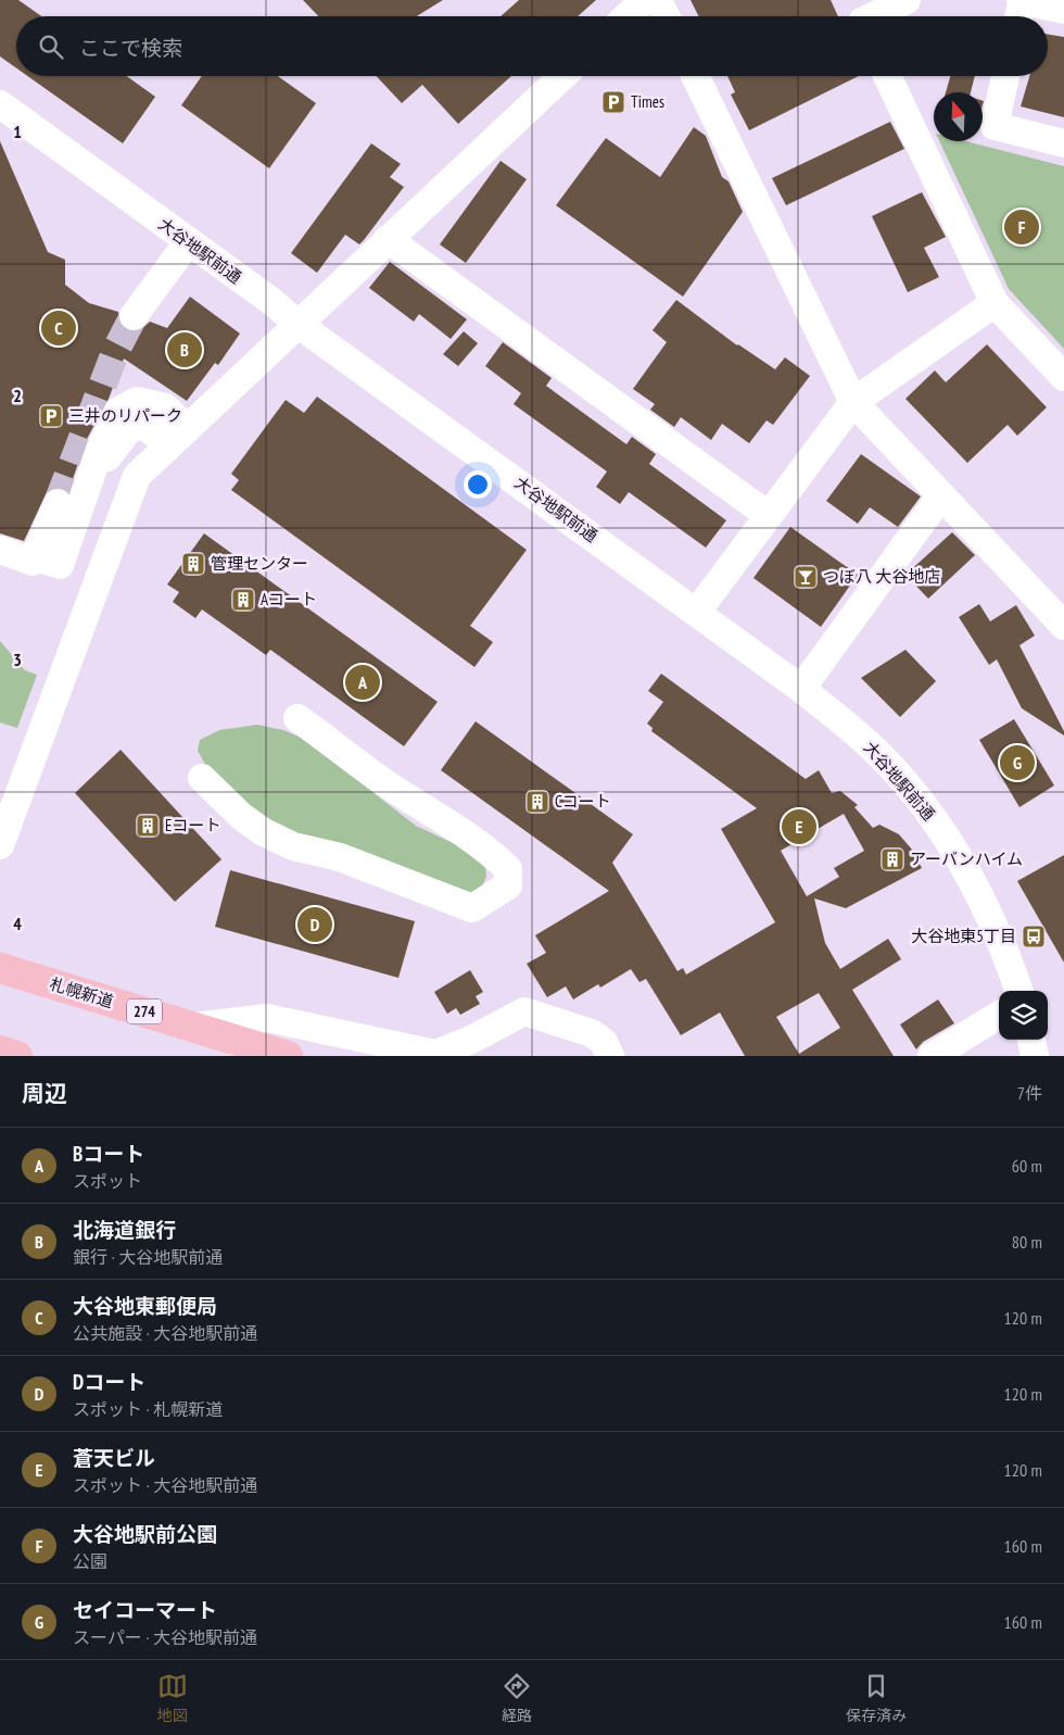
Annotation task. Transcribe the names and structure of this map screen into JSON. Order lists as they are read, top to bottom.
{
  "streets": {
    "highway": ["札幌新道", "274"],
    "street": ["大谷地駅前通"]
  },
  "places": {
    "parking": ["Times", "三井のリパーク"],
    "building": [
      "管理センター",
      "Aコート",
      "Cコート",
      "Eコート",
      "アーバンハイム"
    ],
    "bar": ["つぼ八 大谷地店"],
    "bus stop": ["大谷地東5丁目"]
  },
  "north": "top",
  "page": {
    "search": "ここで検索",
    "pins": [
      "F",
      "C",
      "B",
      "A",
      "G",
      "E",
      "D"
    ],
    "heading": ["周辺", "7件"],
    "list": [
      {
        "mark": "A",
        "name": "Bコート",
        "note": "スポット",
        "value": "60 m"
      },
      {
        "mark": "B",
        "name": "北海道銀行",
        "note": "銀行 · 大谷地駅前通",
        "value": "80 m"
      },
      {
        "mark": "C",
        "name": "大谷地東郵便局",
        "note": "公共施設 · 大谷地駅前通",
        "value": "120 m"
      },
      {
        "mark": "D",
        "name": "Dコート",
        "note": "スポット · 札幌新道",
        "value": "120 m"
      },
      {
        "mark": "E",
        "name": "蒼天ビル",
        "note": "スポット · 大谷地駅前通",
        "value": "120 m"
      },
      {
        "mark": "F",
        "name": "大谷地駅前公園",
        "note": "公園",
        "value": "160 m"
      },
      {
        "mark": "G",
        "name": "セイコーマート",
        "note": "スーパー · 大谷地駅前通",
        "value": "160 m"
      }
    ],
    "nav": ["地図", "経路", "保存済み"]
  },
  "grid": {
    "rows": [
      "1",
      "2",
      "3",
      "4"
    ]
  }
}
